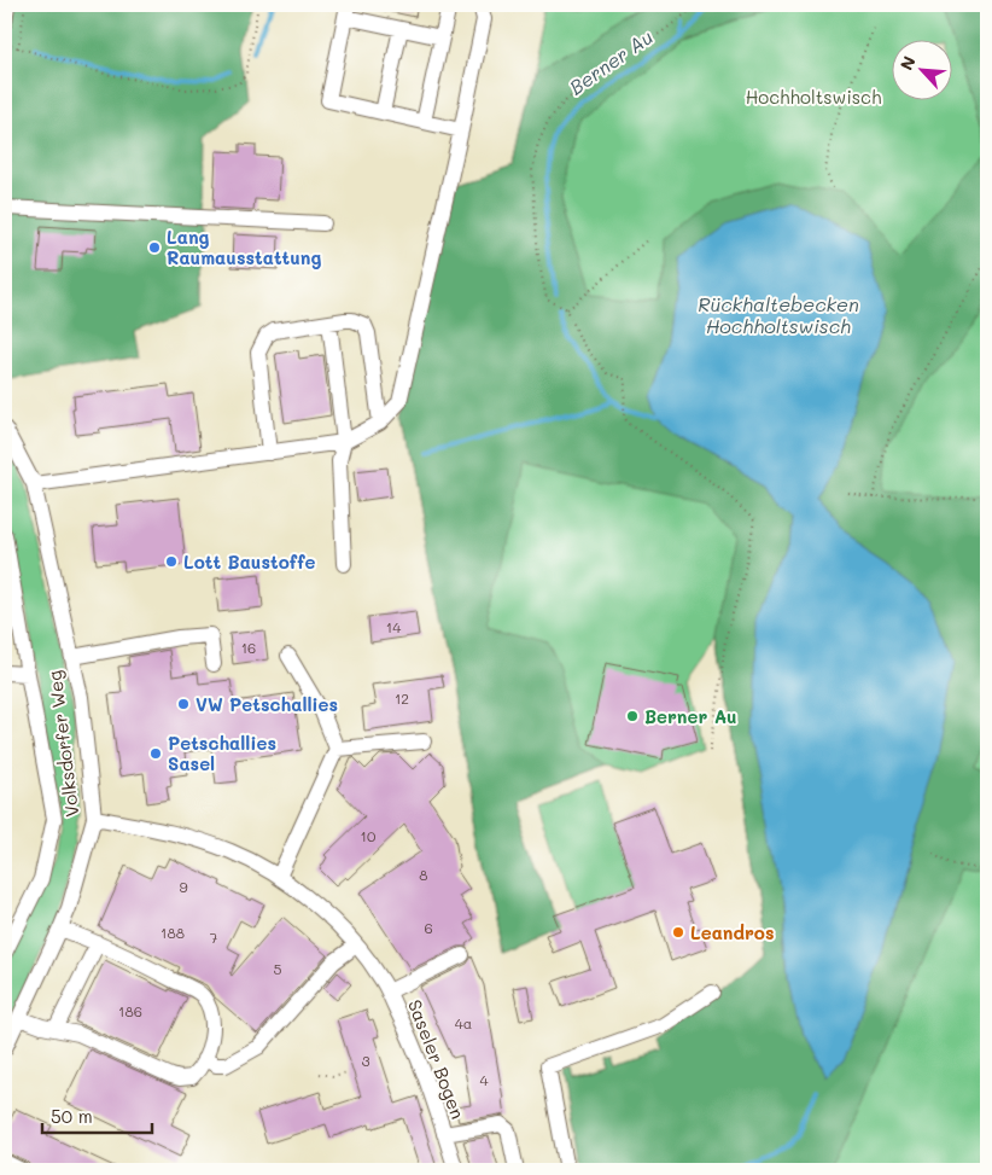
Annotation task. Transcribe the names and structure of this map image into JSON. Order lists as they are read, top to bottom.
{
  "streets": {
    "street": ["Volksdorfer Weg", "Saseler Bogen"]
  },
  "crossings": [
    ["Volksdorfer Weg", "Saseler Bogen"]
  ],
  "water": ["Berner Au", "Rückhaltebecken Hochholtswisch"],
  "parks": ["Hochholtswisch"],
  "places": [
    "Lang Raumausstattung",
    "Lott Baustoffe",
    "VW Petschallies",
    "Berner Au",
    "Petschallies Sasel",
    "Leandros"
  ],
  "house_numbers": [
    "14",
    "16",
    "12",
    "10",
    "8",
    "9",
    "6",
    "188",
    "7",
    "5",
    "186",
    "4a",
    "3",
    "4"
  ],
  "scale_bar": "50 m",
  "north": "top left"
}
